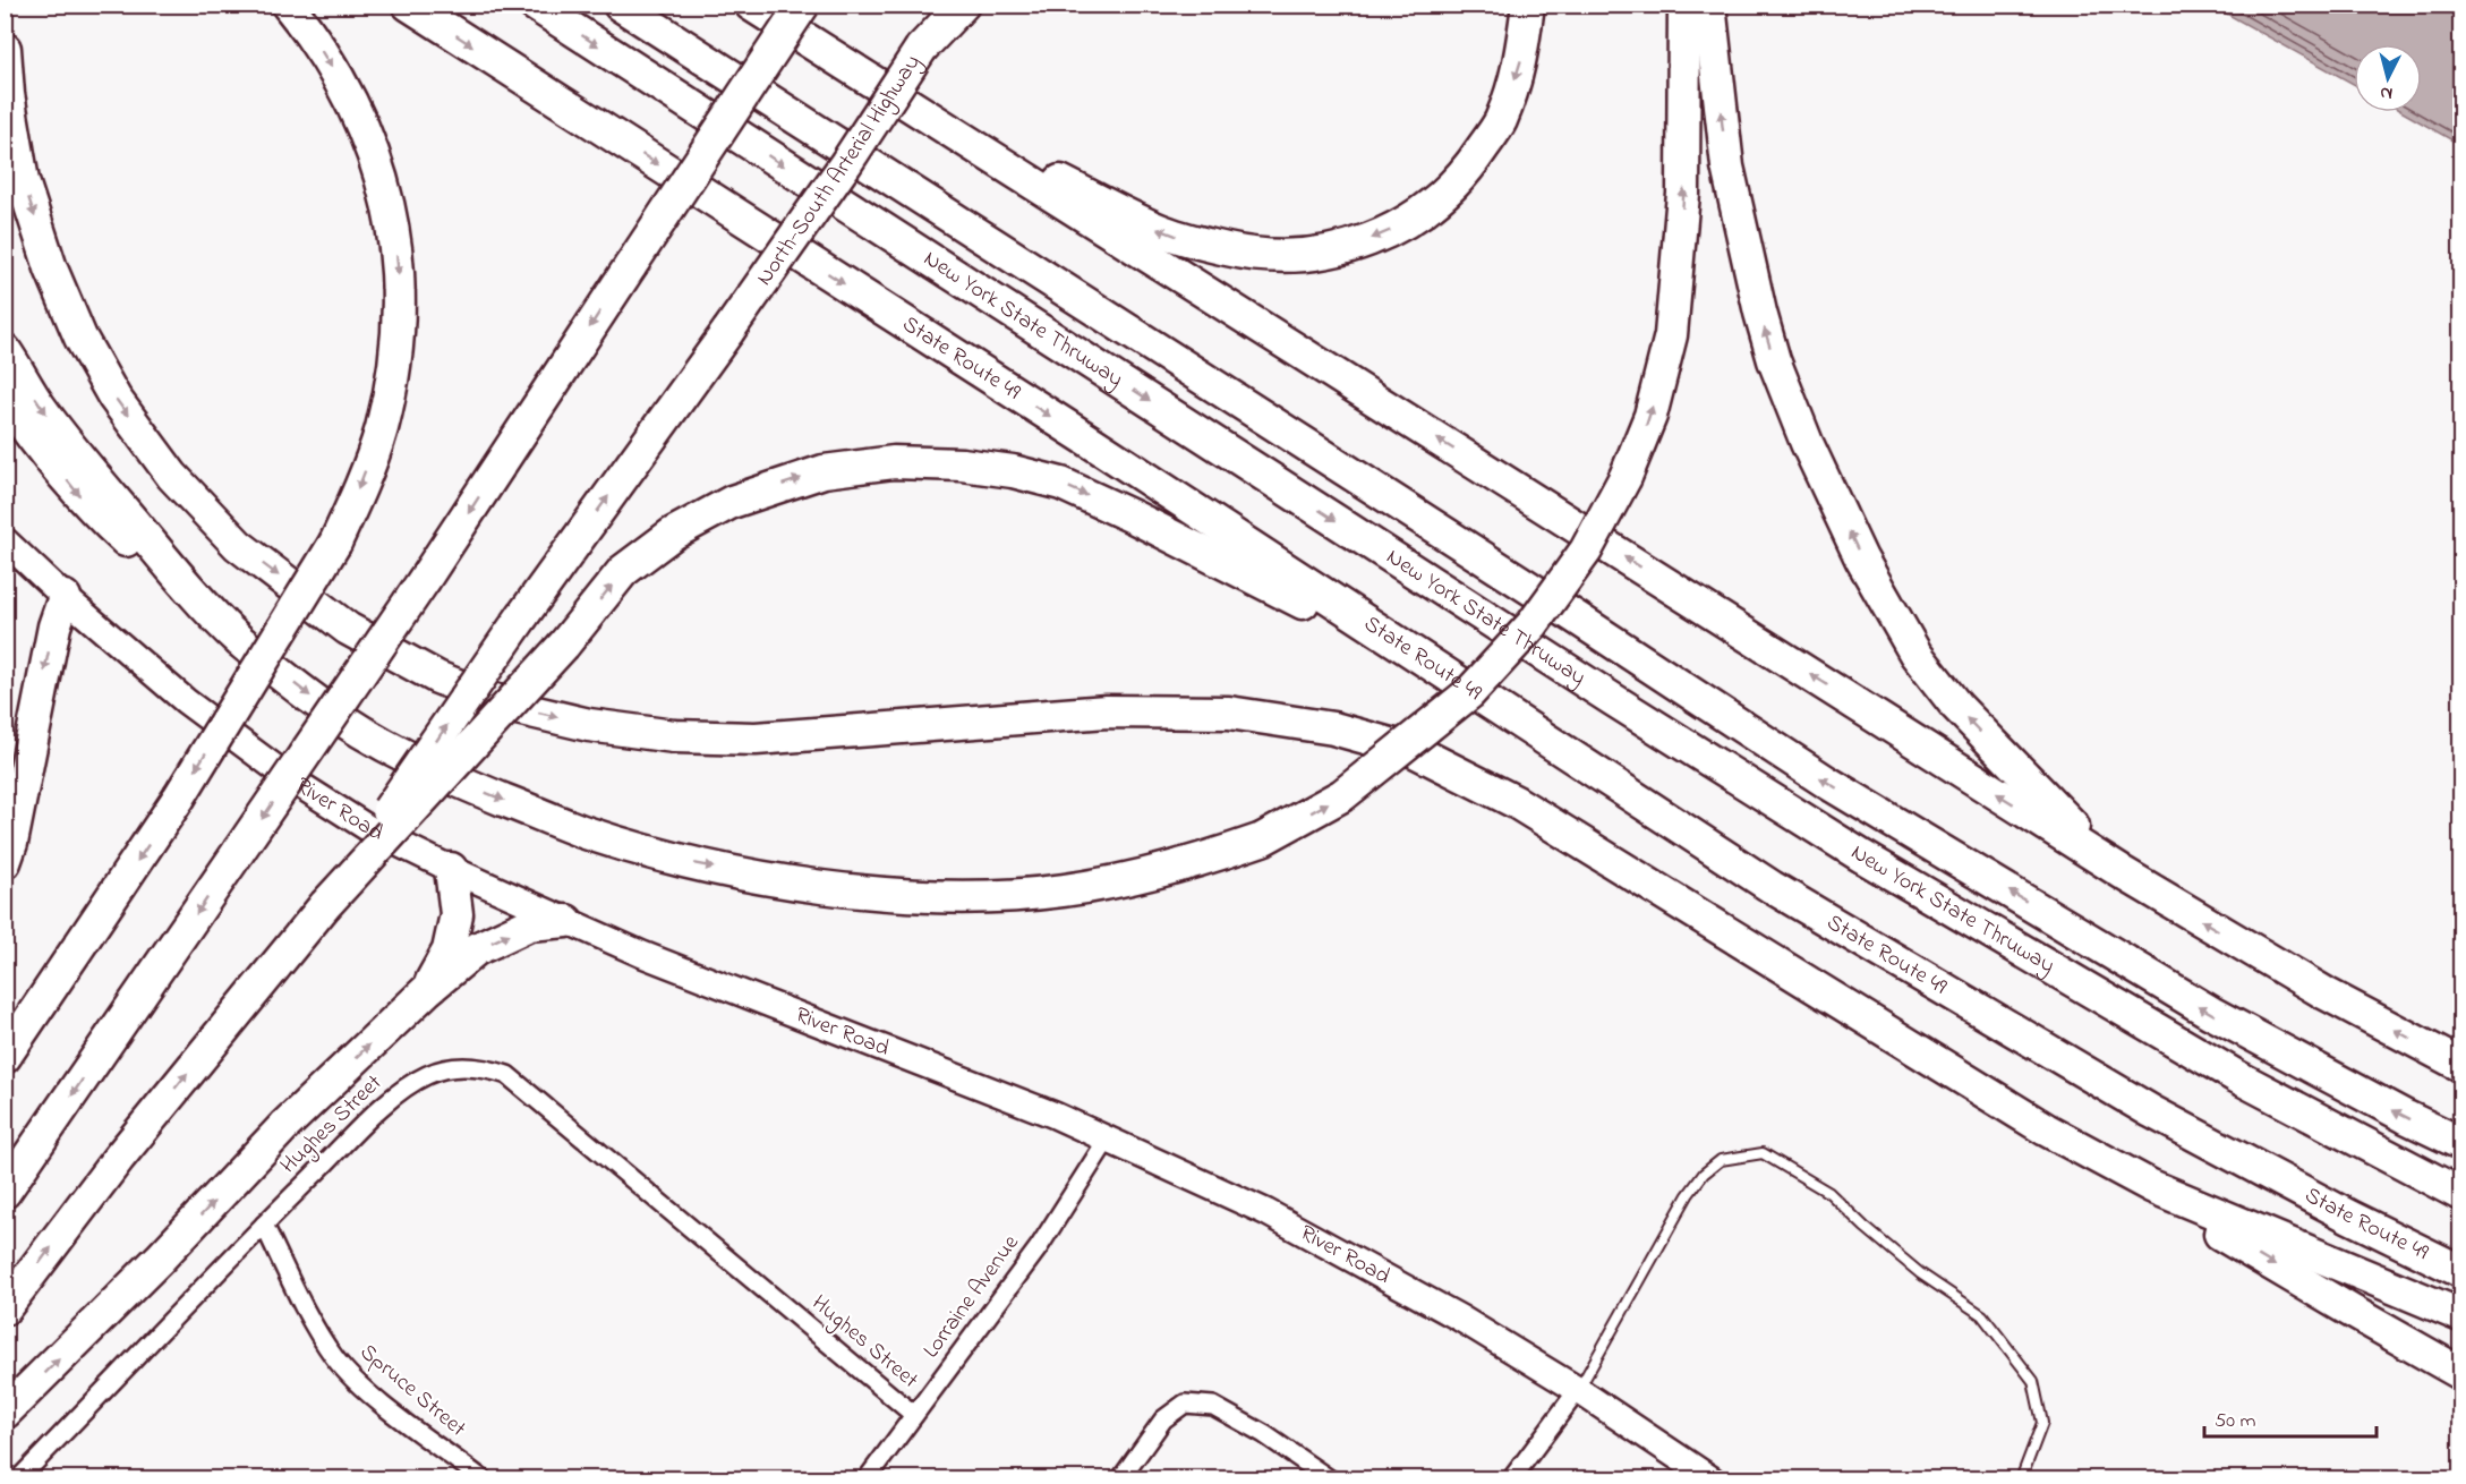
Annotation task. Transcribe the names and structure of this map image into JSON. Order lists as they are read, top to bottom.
{
  "streets": {
    "highway": ["North-South Arterial Highway", "New York State Thruway", "State Route 49"],
    "main road": ["River Road"],
    "street": ["Hughes Street", "Lorraine Avenue", "Spruce Street"]
  },
  "crossings": [
    ["River Road", "Lorraine Avenue"],
    ["Hughes Street", "Lorraine Avenue"],
    ["Hughes Street", "Spruce Street"]
  ],
  "scale_bar": "50 m",
  "north": "bottom"
}
